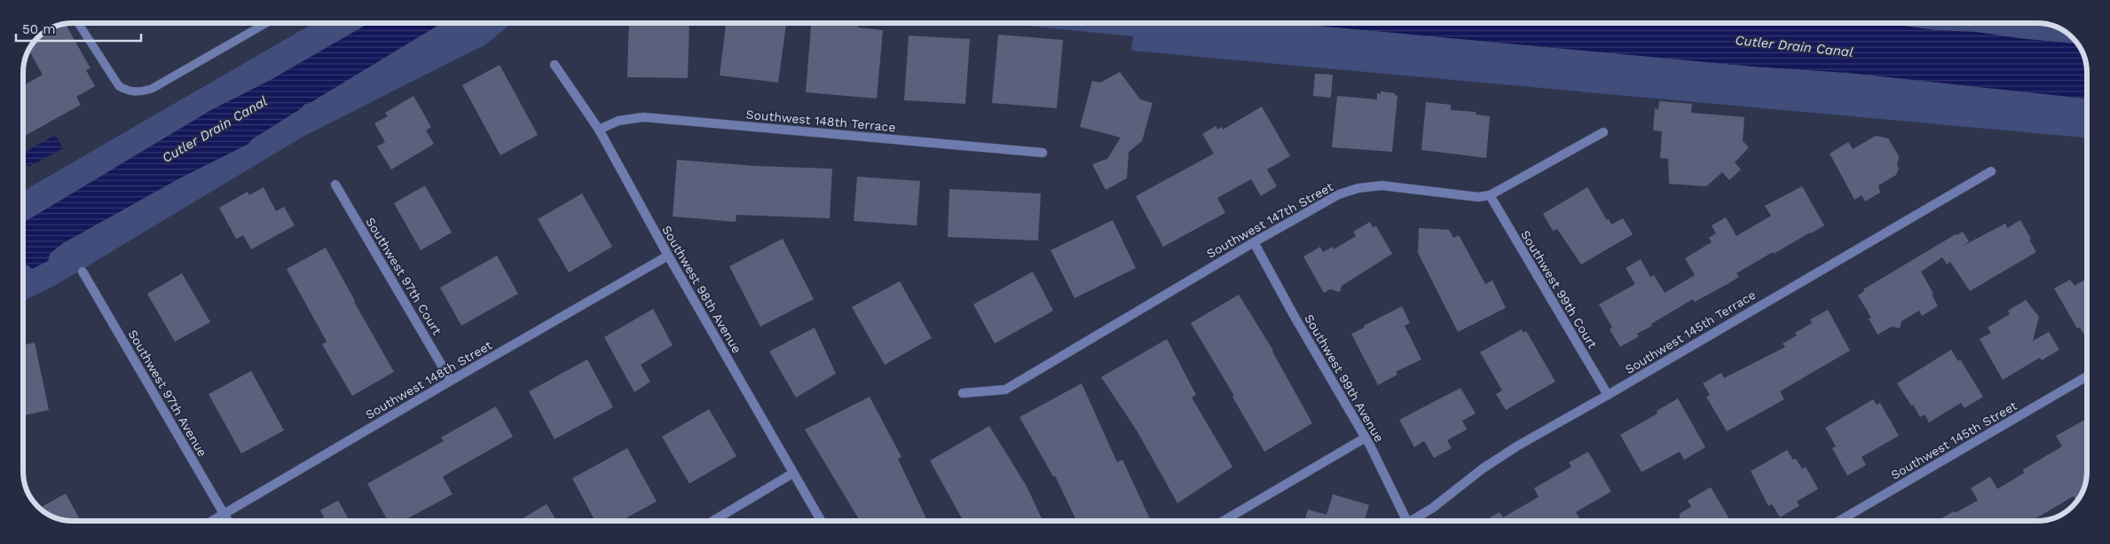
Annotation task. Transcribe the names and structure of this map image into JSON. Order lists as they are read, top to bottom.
{
  "streets": {
    "street": [
      "Southwest 148th Terrace",
      "Southwest 147th Street",
      "Southwest 97th Court",
      "Southwest 98th Avenue",
      "Southwest 99th Court",
      "Southwest 145th Terrace",
      "Southwest 99th Avenue",
      "Southwest 148th Street",
      "Southwest 97th Avenue",
      "Southwest 145th Street"
    ]
  },
  "crossings": [
    ["Southwest 148th Terrace", "Southwest 98th Avenue"],
    ["Southwest 147th Street", "Southwest 99th Court"],
    ["Southwest 147th Street", "Southwest 99th Avenue"],
    ["Southwest 97th Court", "Southwest 148th Street"],
    ["Southwest 98th Avenue", "Southwest 148th Street"],
    ["Southwest 99th Court", "Southwest 145th Terrace"],
    ["Southwest 148th Street", "Southwest 97th Avenue"]
  ],
  "water": ["Cutler Drain Canal"],
  "scale_bar": "50 m"
}
